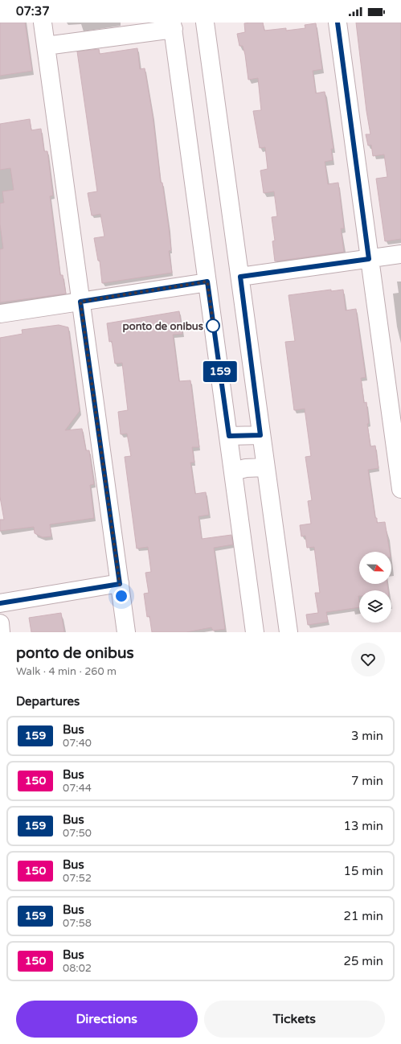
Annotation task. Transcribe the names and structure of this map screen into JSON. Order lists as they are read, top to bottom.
{
  "places": ["ponto de onibus"],
  "lines": ["bus line 159"],
  "north": "right",
  "page": {
    "status": "07:37",
    "on_map": "159",
    "heading": [
      ["ponto de onibus", "Walk · 4 min · 260 m"],
      "Departures"
    ],
    "list": [
      {
        "mark": "159",
        "name": "Bus",
        "note": "07:40",
        "value": "3 min"
      },
      {
        "mark": "150",
        "name": "Bus",
        "note": "07:44",
        "value": "7 min"
      },
      {
        "mark": "159",
        "name": "Bus",
        "note": "07:50",
        "value": "13 min"
      },
      {
        "mark": "150",
        "name": "Bus",
        "note": "07:52",
        "value": "15 min"
      },
      {
        "mark": "159",
        "name": "Bus",
        "note": "07:58",
        "value": "21 min"
      },
      {
        "mark": "150",
        "name": "Bus",
        "note": "08:02",
        "value": "25 min"
      }
    ],
    "buttons": ["Directions", "Tickets"]
  }
}
